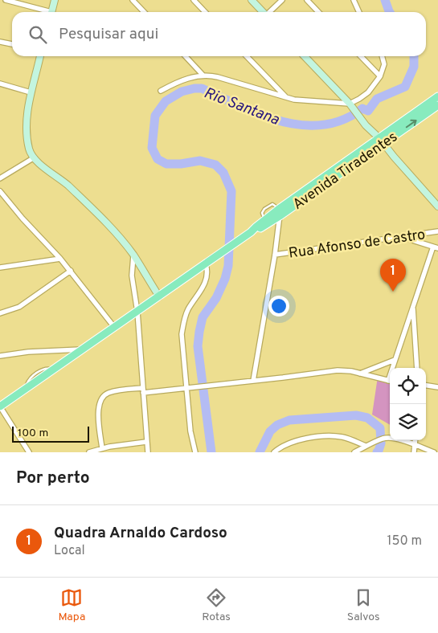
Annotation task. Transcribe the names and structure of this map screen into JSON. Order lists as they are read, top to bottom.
{
  "streets": {
    "main road": ["Avenida Tiradentes"],
    "street": ["Rua Afonso de Castro"]
  },
  "water": ["Rio Santana"],
  "scale_bar": "100 m",
  "page": {
    "search": "Pesquisar aqui",
    "pins": "1",
    "scale": "100 m",
    "heading": "Por perto",
    "list": [
      {
        "mark": "1",
        "name": "Quadra Arnaldo Cardoso",
        "note": "Local",
        "value": "150 m"
      }
    ],
    "nav": ["Mapa", "Rotas", "Salvos"]
  }
}
